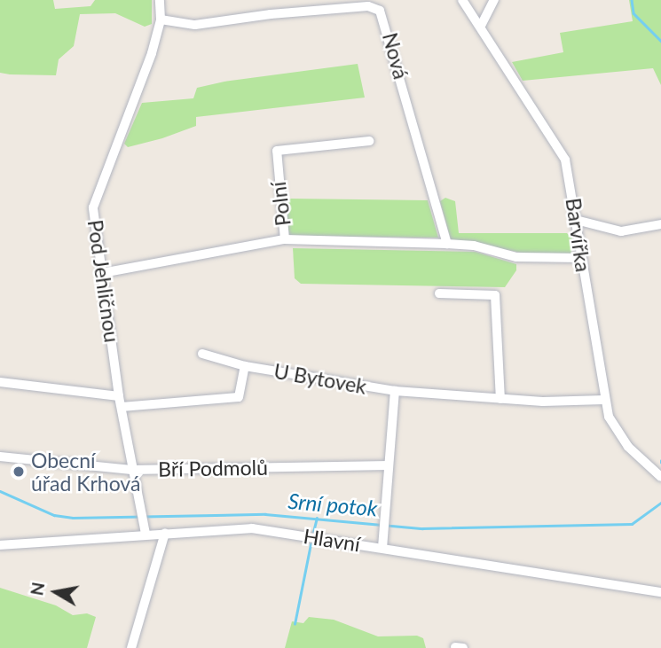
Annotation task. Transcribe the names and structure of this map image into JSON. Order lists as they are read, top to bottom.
{
  "streets": {
    "street": [
      "Nová",
      "Polní",
      "Barvířka",
      "Pod Jehličnou",
      "U Bytovek",
      "Bří Podmolů",
      "Hlavní"
    ]
  },
  "crossings": [
    ["Nová", "Pod Jehličnou"],
    ["Polní", "Pod Jehličnou"],
    ["Barvířka", "U Bytovek"],
    ["Pod Jehličnou", "U Bytovek"],
    ["Pod Jehličnou", "Bří Podmolů"],
    ["Pod Jehličnou", "Hlavní"]
  ],
  "water": ["Srní potok"],
  "places": ["Obecní úřad Krhová"],
  "north": "left"
}
